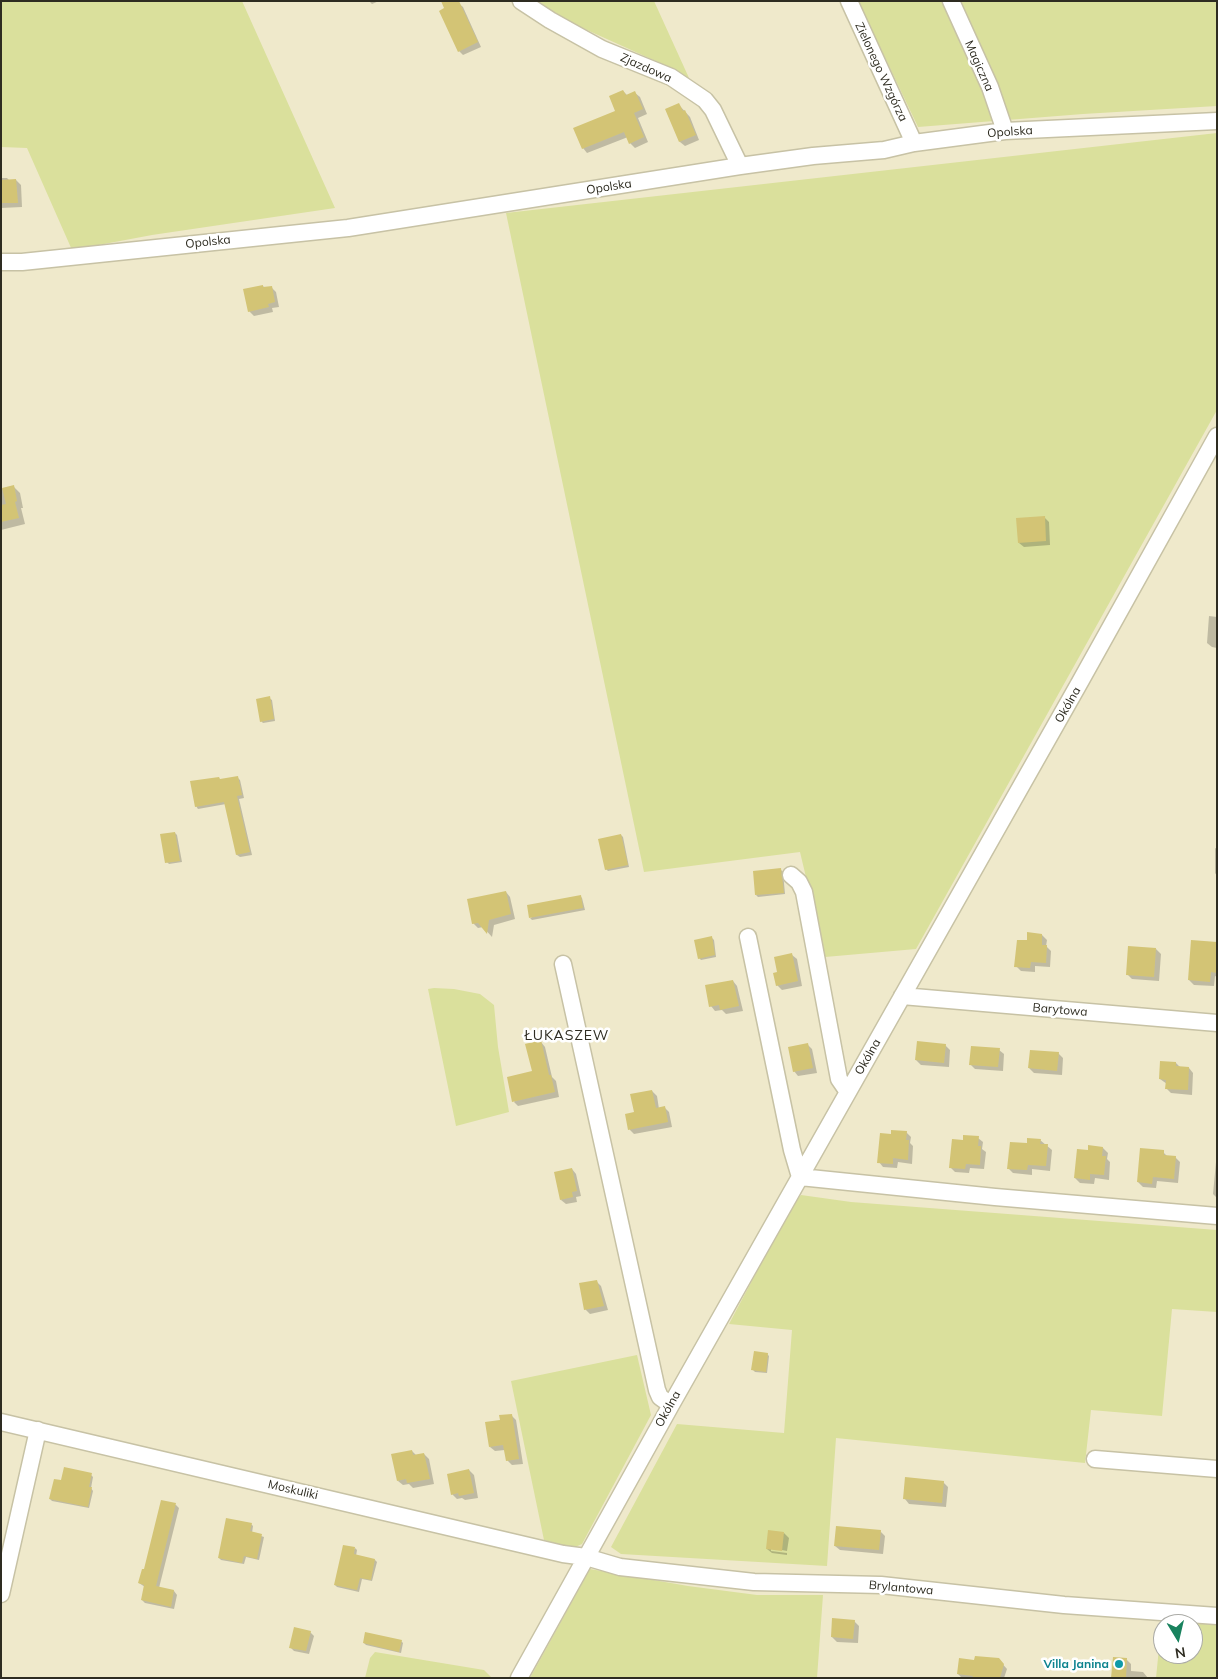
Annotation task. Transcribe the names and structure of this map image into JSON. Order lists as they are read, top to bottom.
{
  "streets": {
    "street": [
      "Magiczna",
      "Zjazdowa",
      "Zielonego Wzgórza",
      "Opolska",
      "Okólna",
      "Barytowa",
      "Moskuliki",
      "Brylantowa"
    ]
  },
  "crossings": [
    ["Magiczna", "Opolska"],
    ["Zjazdowa", "Opolska"],
    ["Zielonego Wzgórza", "Opolska"],
    ["Okólna", "Barytowa"],
    ["Okólna", "Moskuliki"],
    ["Okólna", "Brylantowa"],
    ["Moskuliki", "Brylantowa"]
  ],
  "districts": ["ŁUKASZEW"],
  "places": ["Villa Janina"],
  "north": "bottom"
}
